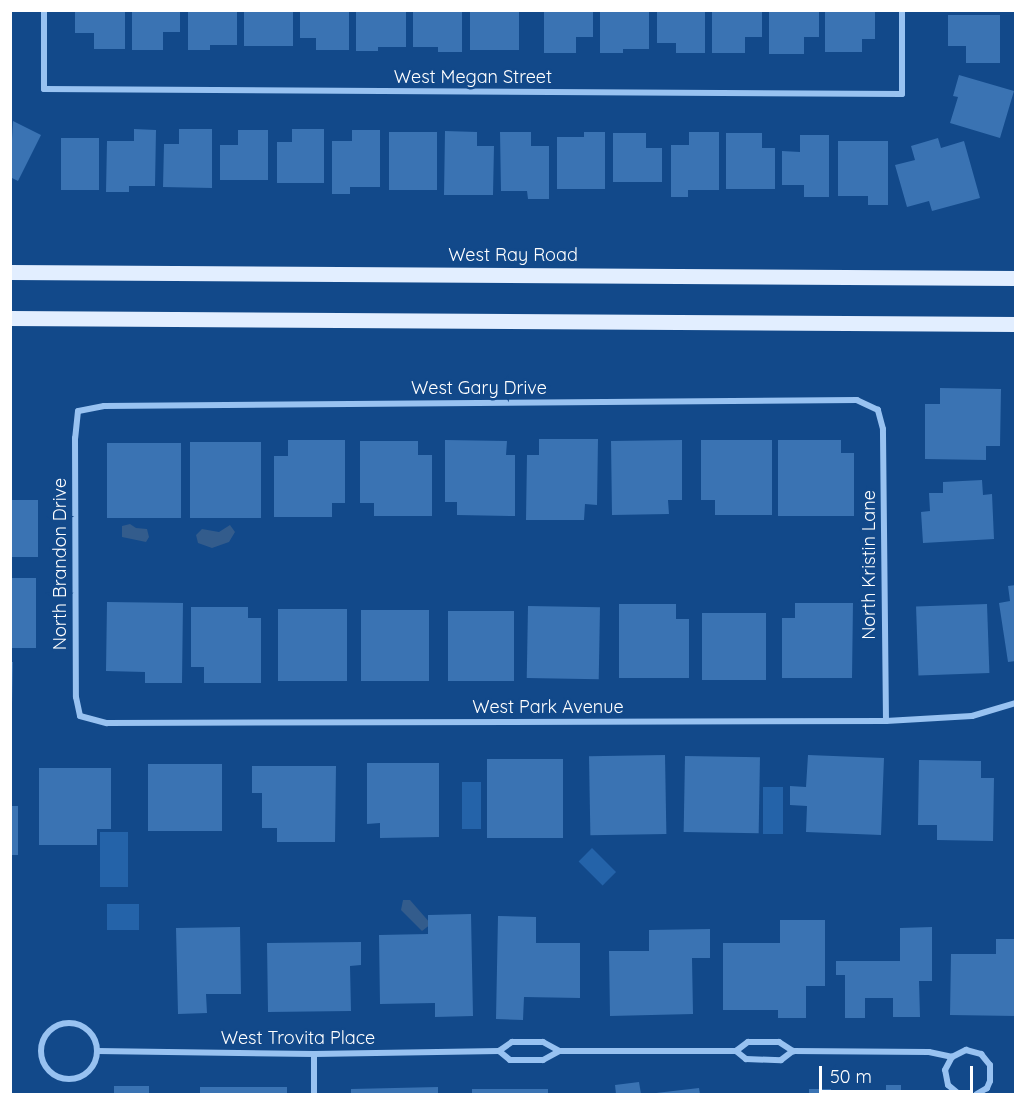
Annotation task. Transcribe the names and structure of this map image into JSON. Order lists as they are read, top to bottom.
{
  "streets": {
    "main road": ["West Ray Road"],
    "street": [
      "West Megan Street",
      "West Gary Drive",
      "North Brandon Drive",
      "North Kristin Lane",
      "West Park Avenue",
      "West Trovita Place"
    ]
  },
  "crossings": [
    ["West Gary Drive", "North Brandon Drive"],
    ["West Gary Drive", "North Kristin Lane"],
    ["North Brandon Drive", "West Park Avenue"],
    ["North Kristin Lane", "West Park Avenue"]
  ],
  "scale_bar": "50 m"
}
